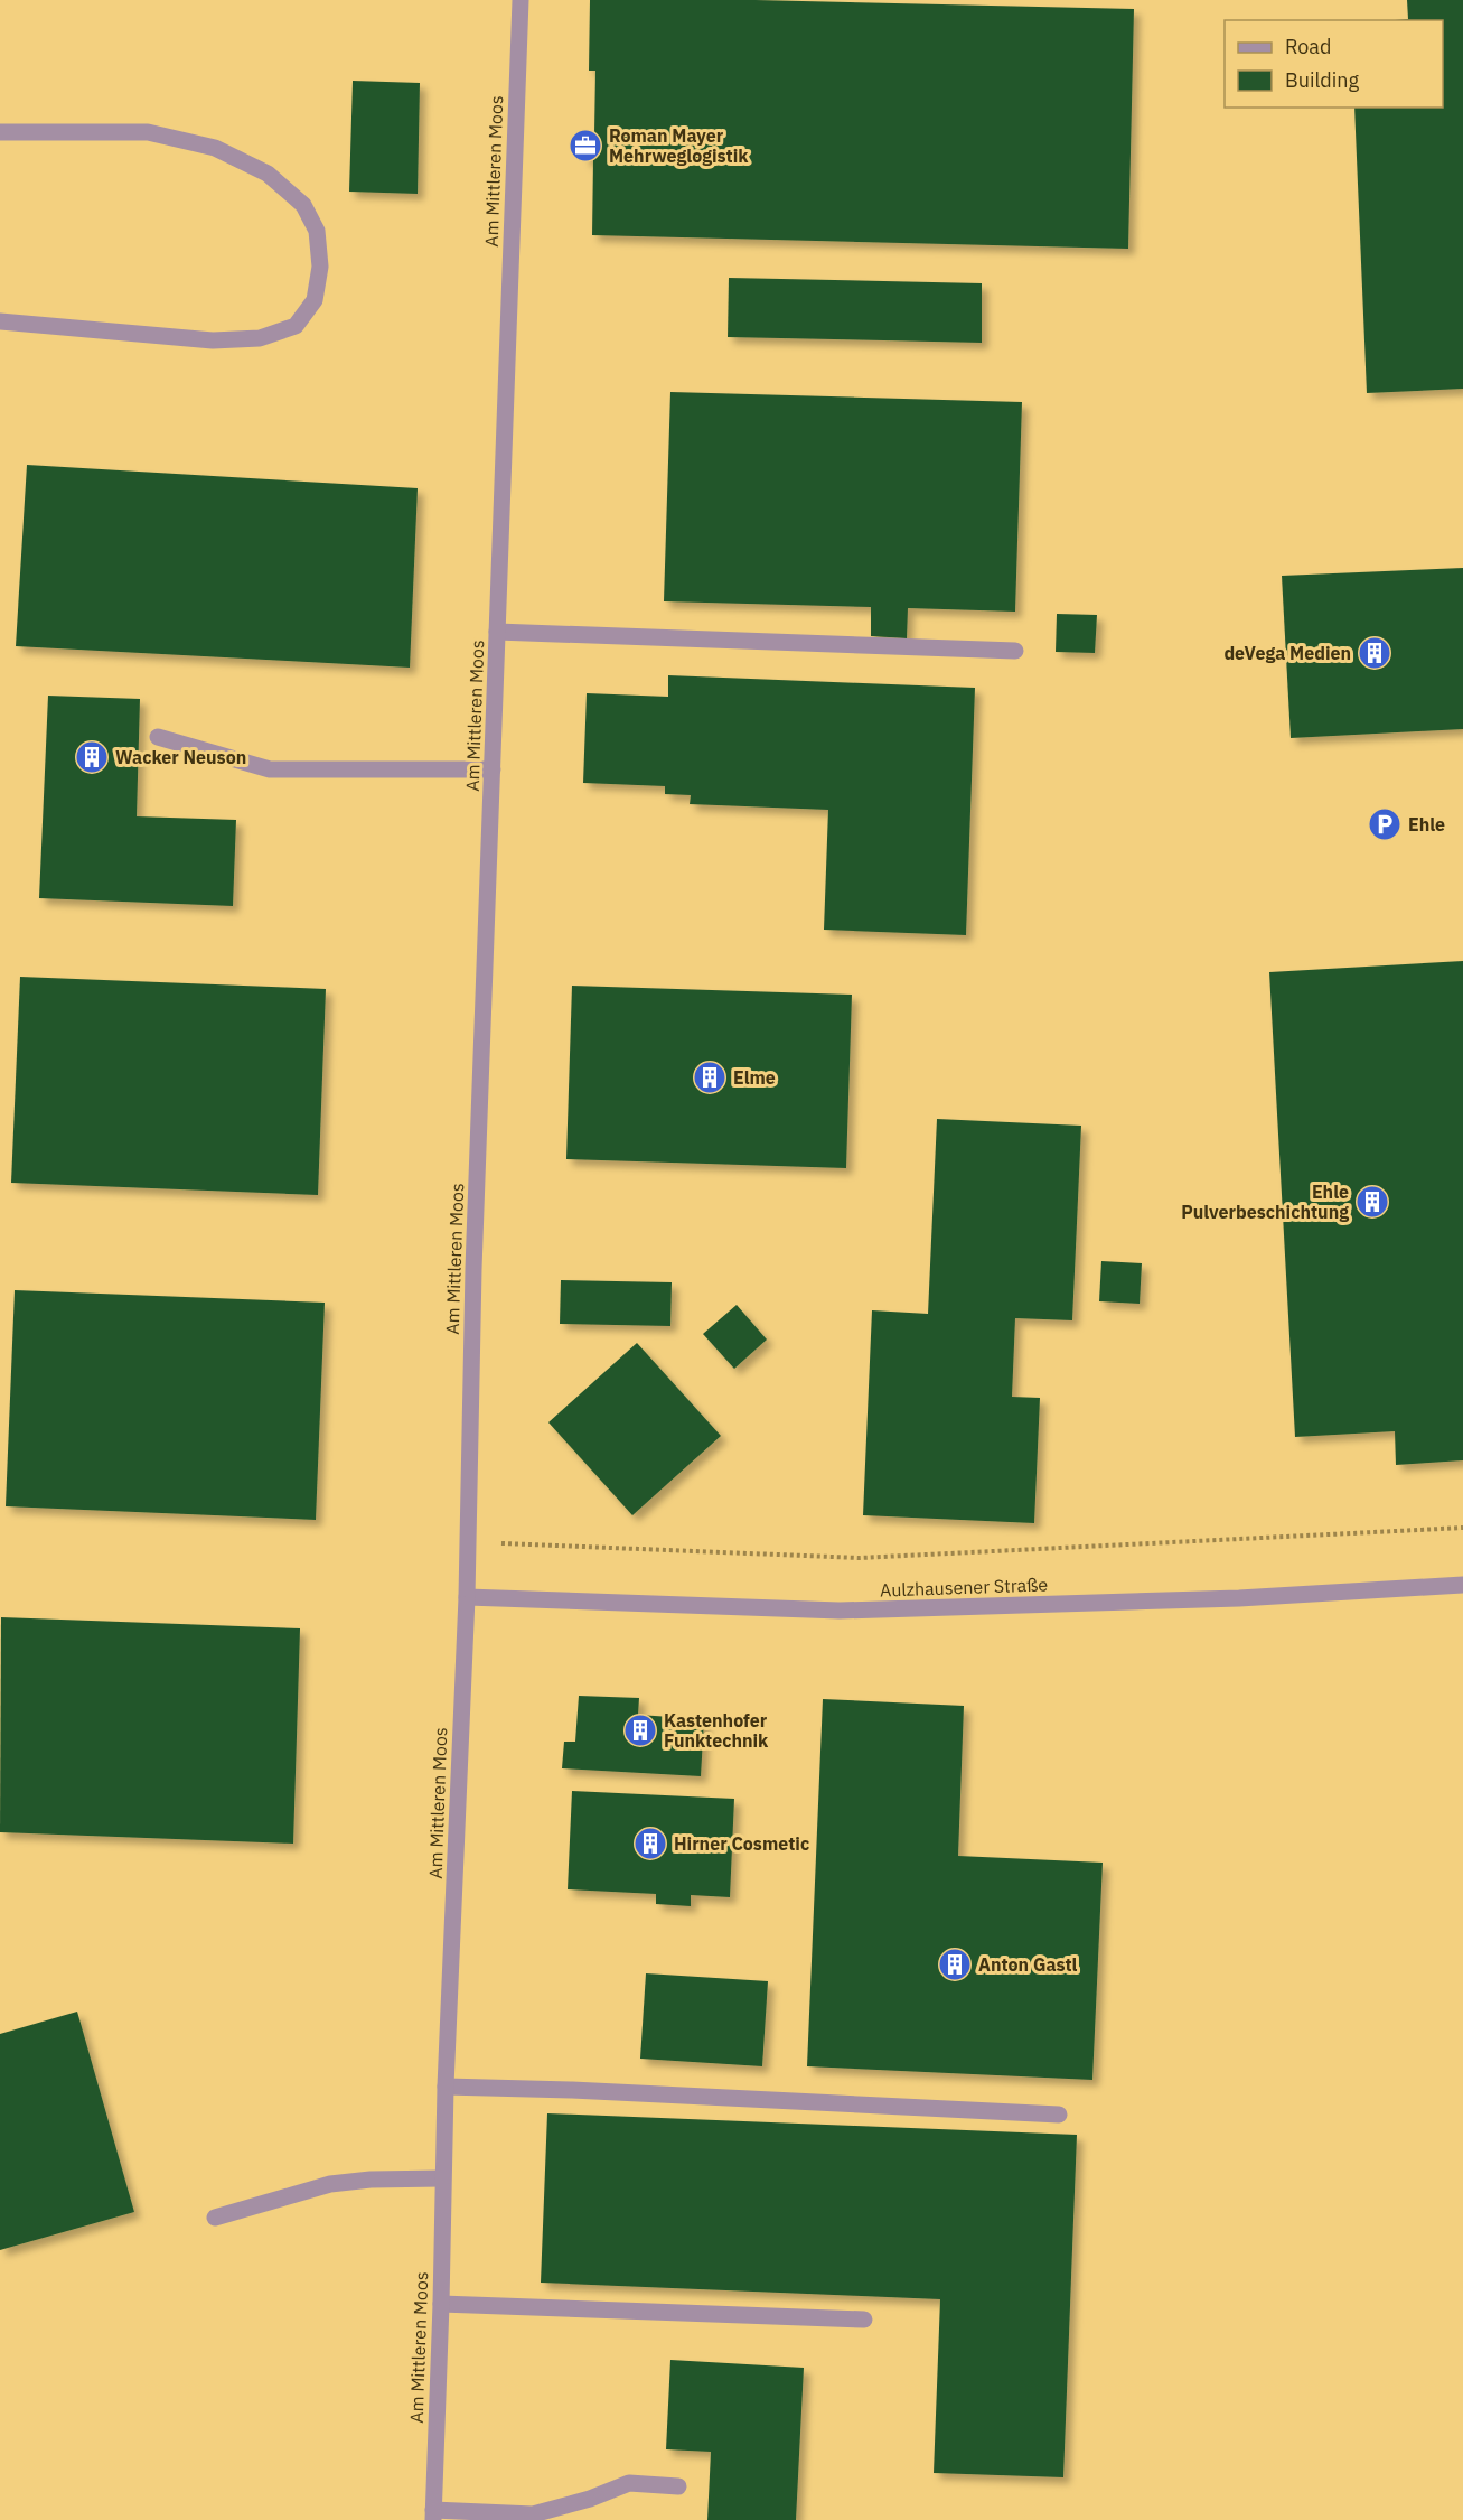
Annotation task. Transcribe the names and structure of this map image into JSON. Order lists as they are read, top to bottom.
{
  "streets": {
    "street": ["Am Mittleren Moos", "Aulzhausener Straße"]
  },
  "crossings": [
    ["Am Mittleren Moos", "Aulzhausener Straße"]
  ],
  "places": {
    "office": ["Roman Mayer Mehrweglogistik"],
    "building": [
      "deVega Medien",
      "Wacker Neuson",
      "Elme",
      "Ehle Pulverbeschichtung",
      "Kastenhofer Funktechnik",
      "Hirner Cosmetic",
      "Anton Gastl"
    ],
    "parking": ["Ehle"]
  },
  "legend": ["Road", "Building"]
}
